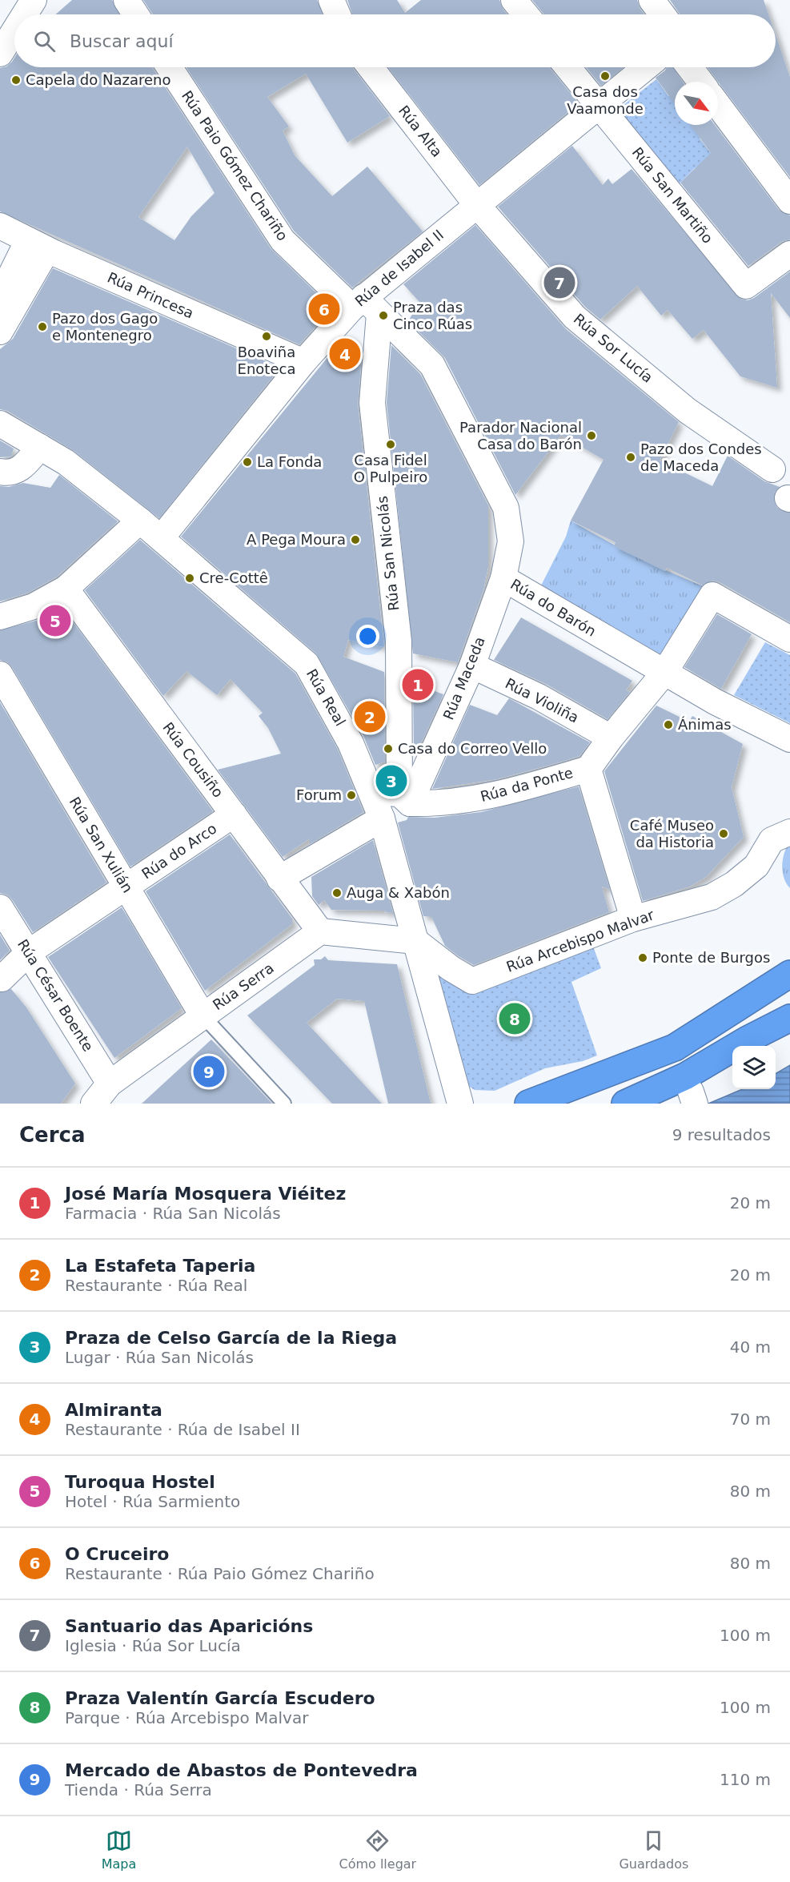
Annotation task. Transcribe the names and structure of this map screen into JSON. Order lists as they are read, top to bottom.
{
  "streets": {
    "street": [
      "Rúa Alta",
      "Rúa Paio Gómez Chariño",
      "Rúa San Martiño",
      "Rúa de Isabel II",
      "Rúa Princesa",
      "Rúa Sor Lucía",
      "Rúa San Nicolás",
      "Rúa do Barón",
      "Rúa Maceda",
      "Rúa Real",
      "Rúa Violiña",
      "Rúa Cousiño",
      "Rúa da Ponte",
      "Rúa San Xulián",
      "Rúa do Arco",
      "Rúa Arcebispo Malvar",
      "Rúa Serra",
      "Rúa César Boente"
    ]
  },
  "crossings": [
    ["Rúa Alta", "Rúa de Isabel II"],
    ["Rúa Alta", "Rúa Sor Lucía"],
    ["Rúa Paio Gómez Chariño", "Rúa de Isabel II"],
    ["Rúa Paio Gómez Chariño", "Rúa San Nicolás"],
    ["Rúa Paio Gómez Chariño", "Rúa do Barón"],
    ["Rúa San Martiño", "Rúa de Isabel II"],
    ["Rúa de Isabel II", "Rúa Princesa"],
    ["Rúa de Isabel II", "Rúa Sor Lucía"],
    ["Rúa de Isabel II", "Rúa San Nicolás"],
    ["Rúa de Isabel II", "Rúa do Barón"],
    ["Rúa de Isabel II", "Rúa Real"],
    ["Rúa San Nicolás", "Rúa do Barón"],
    ["Rúa San Nicolás", "Rúa Maceda"],
    ["Rúa San Nicolás", "Rúa da Ponte"],
    ["Rúa do Barón", "Rúa Maceda"],
    ["Rúa Maceda", "Rúa Violiña"],
    ["Rúa Maceda", "Rúa da Ponte"],
    ["Rúa Real", "Rúa da Ponte"],
    ["Rúa Real", "Rúa Arcebispo Malvar"],
    ["Rúa Cousiño", "Rúa do Arco"],
    ["Rúa Cousiño", "Rúa Serra"],
    ["Rúa da Ponte", "Rúa Arcebispo Malvar"],
    ["Rúa San Xulián", "Rúa do Arco"],
    ["Rúa San Xulián", "Rúa Serra"],
    ["Rúa do Arco", "Rúa César Boente"],
    ["Rúa Serra", "Rúa César Boente"]
  ],
  "places": [
    "Casa dos Vaamonde",
    "Capela do Nazareno",
    "Praza das Cinco Rúas",
    "Pazo dos Gago e Montenegro",
    "Boaviña Enoteca",
    "Parador Nacional Casa do Barón",
    "Casa Fidel O Pulpeiro",
    "Pazo dos Condes de Maceda",
    "La Fonda",
    "A Pega Moura",
    "Cre-Cottê",
    "Ánimas",
    "Casa do Correo Vello",
    "Forum",
    "Café Museo da Historia",
    "Auga & Xabón",
    "Ponte de Burgos"
  ],
  "north": "bottom right",
  "page": {
    "search": "Buscar aquí",
    "pins": [
      "7",
      "6",
      "4",
      "5",
      "1",
      "2",
      "3",
      "8",
      "9"
    ],
    "heading": ["Cerca", "9 resultados"],
    "list": [
      {
        "mark": "1",
        "name": "José María Mosquera Viéitez",
        "note": "Farmacia · Rúa San Nicolás",
        "value": "20 m"
      },
      {
        "mark": "2",
        "name": "La Estafeta Taperia",
        "note": "Restaurante · Rúa Real",
        "value": "20 m"
      },
      {
        "mark": "3",
        "name": "Praza de Celso García de la Riega",
        "note": "Lugar · Rúa San Nicolás",
        "value": "40 m"
      },
      {
        "mark": "4",
        "name": "Almiranta",
        "note": "Restaurante · Rúa de Isabel II",
        "value": "70 m"
      },
      {
        "mark": "5",
        "name": "Turoqua Hostel",
        "note": "Hotel · Rúa Sarmiento",
        "value": "80 m"
      },
      {
        "mark": "6",
        "name": "O Cruceiro",
        "note": "Restaurante · Rúa Paio Gómez Chariño",
        "value": "80 m"
      },
      {
        "mark": "7",
        "name": "Santuario das Aparicións",
        "note": "Iglesia · Rúa Sor Lucía",
        "value": "100 m"
      },
      {
        "mark": "8",
        "name": "Praza Valentín García Escudero",
        "note": "Parque · Rúa Arcebispo Malvar",
        "value": "100 m"
      },
      {
        "mark": "9",
        "name": "Mercado de Abastos de Pontevedra",
        "note": "Tienda · Rúa Serra",
        "value": "110 m"
      }
    ],
    "nav": ["Mapa", "Cómo llegar", "Guardados"]
  }
}
